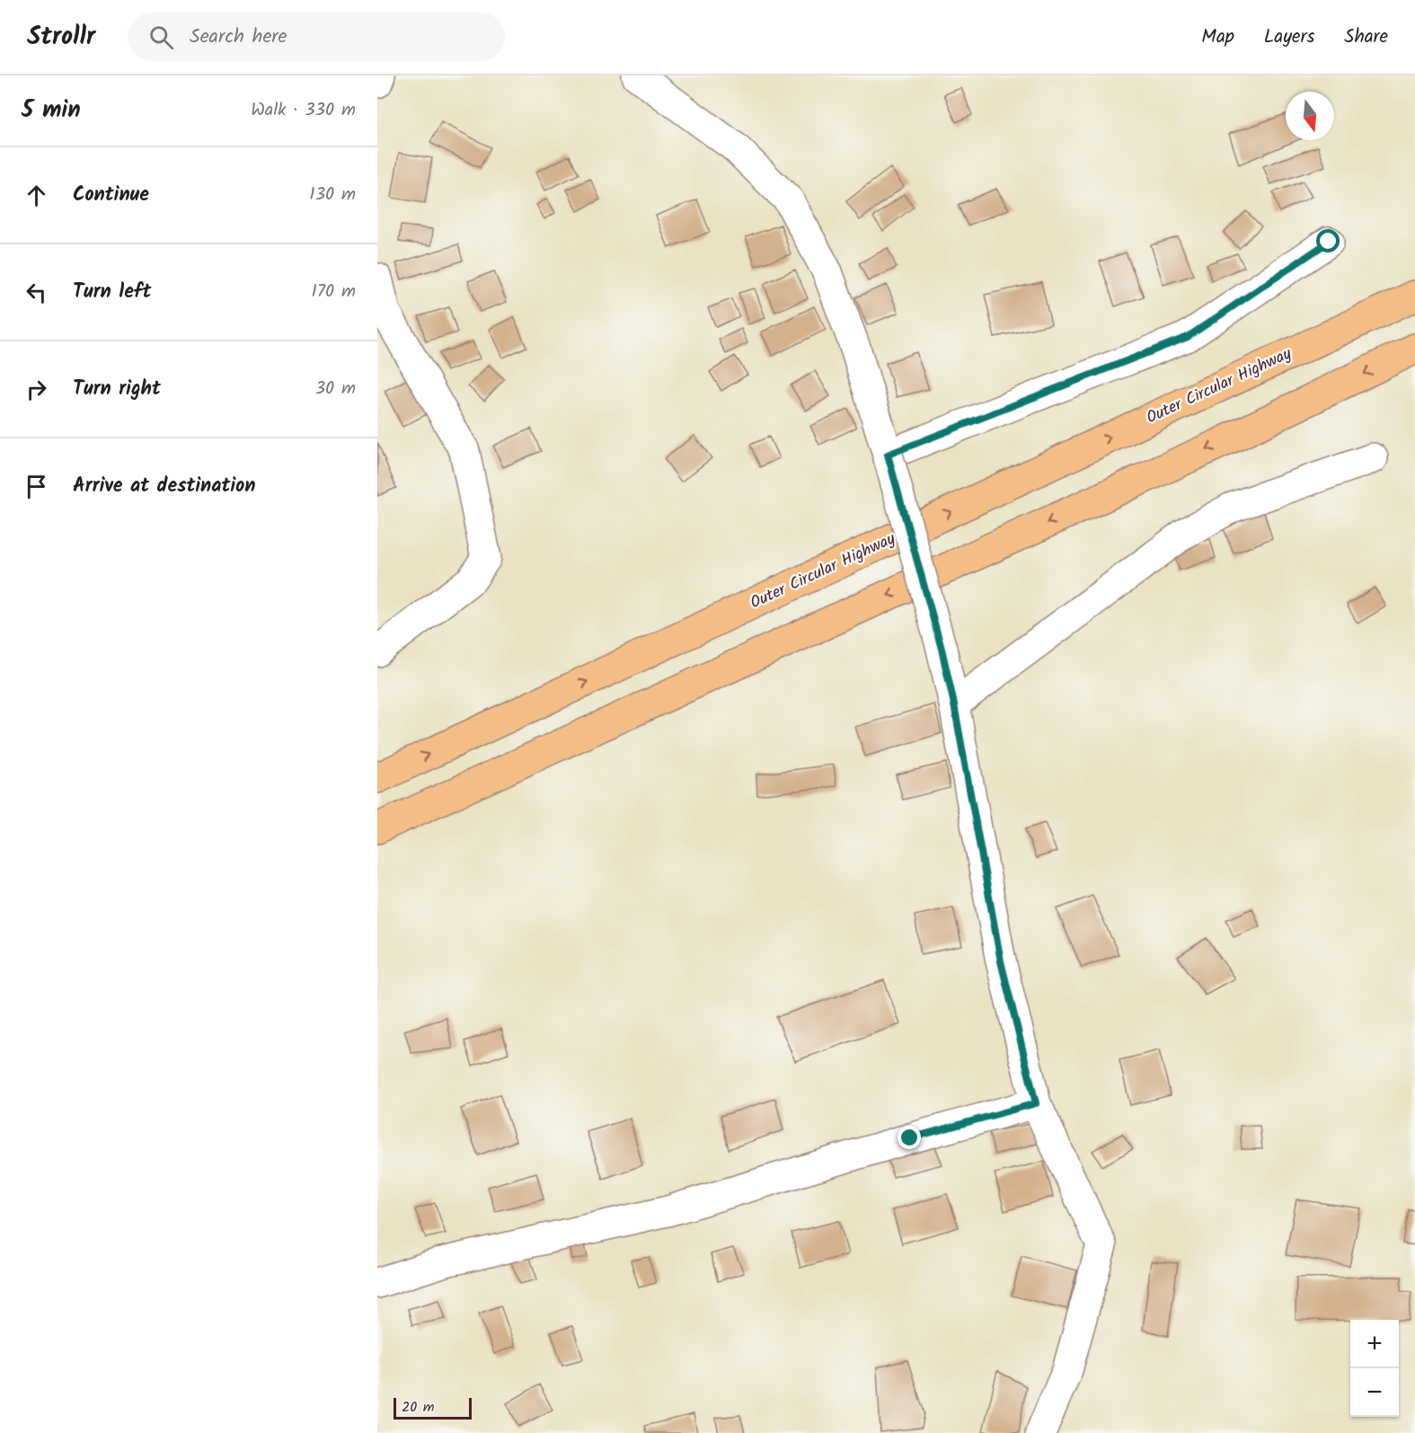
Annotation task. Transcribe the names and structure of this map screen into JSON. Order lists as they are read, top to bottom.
{
  "streets": {
    "highway": ["Outer Circular Highway"]
  },
  "scale_bar": "20 m",
  "north": "bottom",
  "page": {
    "header": "Strollr",
    "search": "Search here",
    "nav": ["Map", "Layers", "Share"],
    "heading": ["5 min", "Walk · 330 m"],
    "list": [
      ["Continue", "130 m"],
      ["Turn left", "170 m"],
      ["Turn right", "30 m"],
      "Arrive at destination"
    ],
    "map_buttons": ["+", "−"],
    "scale": "20 m"
  }
}
